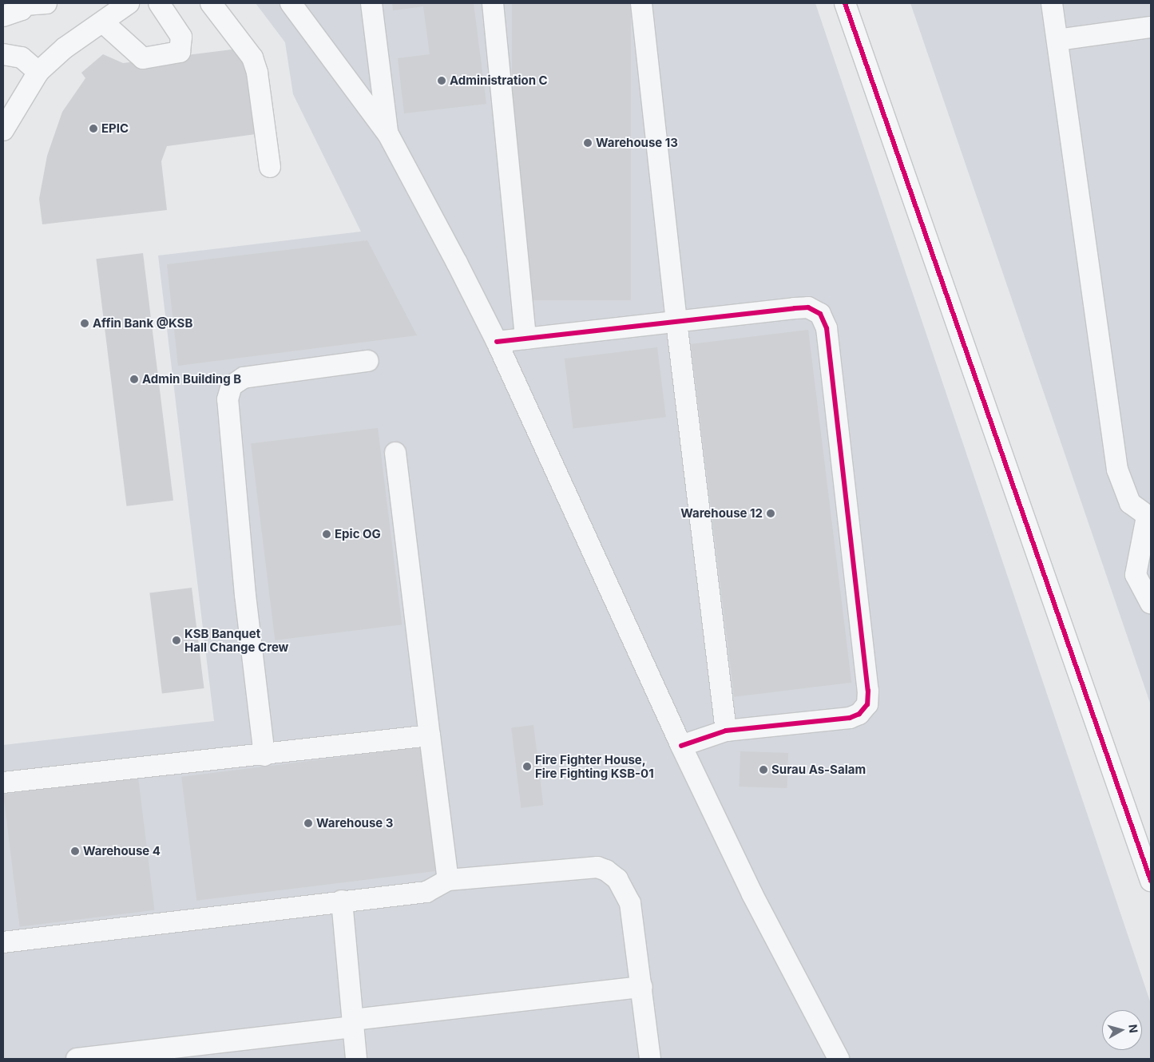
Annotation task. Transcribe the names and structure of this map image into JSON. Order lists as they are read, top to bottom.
{
  "places": [
    "Administration C",
    "EPIC",
    "Warehouse 13",
    "Affin Bank @KSB",
    "Admin Building B",
    "Warehouse 12",
    "Epic OG",
    "KSB Banquet Hall Change Crew",
    "Fire Fighter House, Fire Fighting KSB-01",
    "Surau As-Salam",
    "Warehouse 3",
    "Warehouse 4"
  ],
  "north": "right"
}
